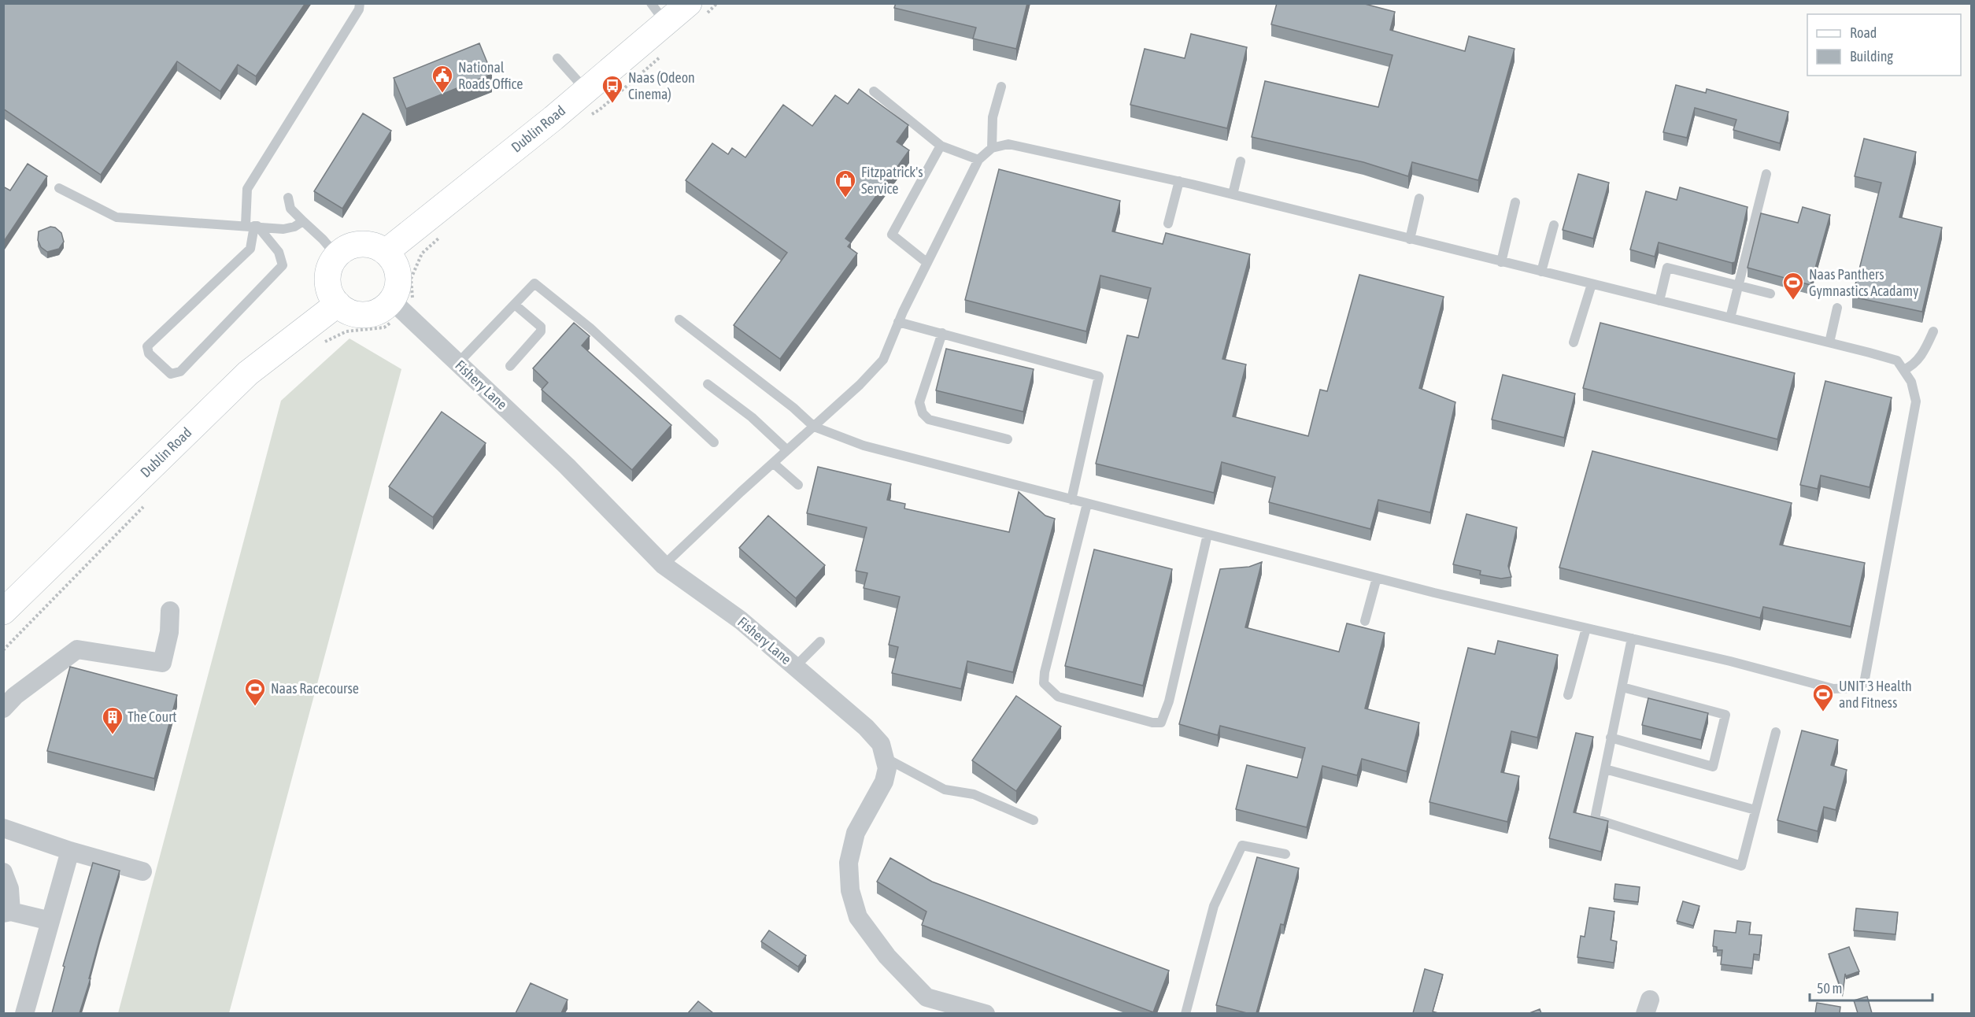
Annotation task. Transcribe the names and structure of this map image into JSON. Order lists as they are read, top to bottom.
{
  "streets": {
    "main road": ["Dublin Road"],
    "street": ["Fishery Lane"]
  },
  "crossings": [
    ["Dublin Road", "Fishery Lane"]
  ],
  "places": {
    "public building": ["National Roads Office"],
    "bus stop": ["Naas (Odeon Cinema)"],
    "shop": ["Fitzpatrick's Service"],
    "sports": ["Naas Panthers Gymnastics Acadamy", "Naas Racecourse", "UNIT 3 Health and Fitness"],
    "building": ["The Court"]
  },
  "legend": ["Road", "Building"],
  "scale_bar": "50 m"
}
